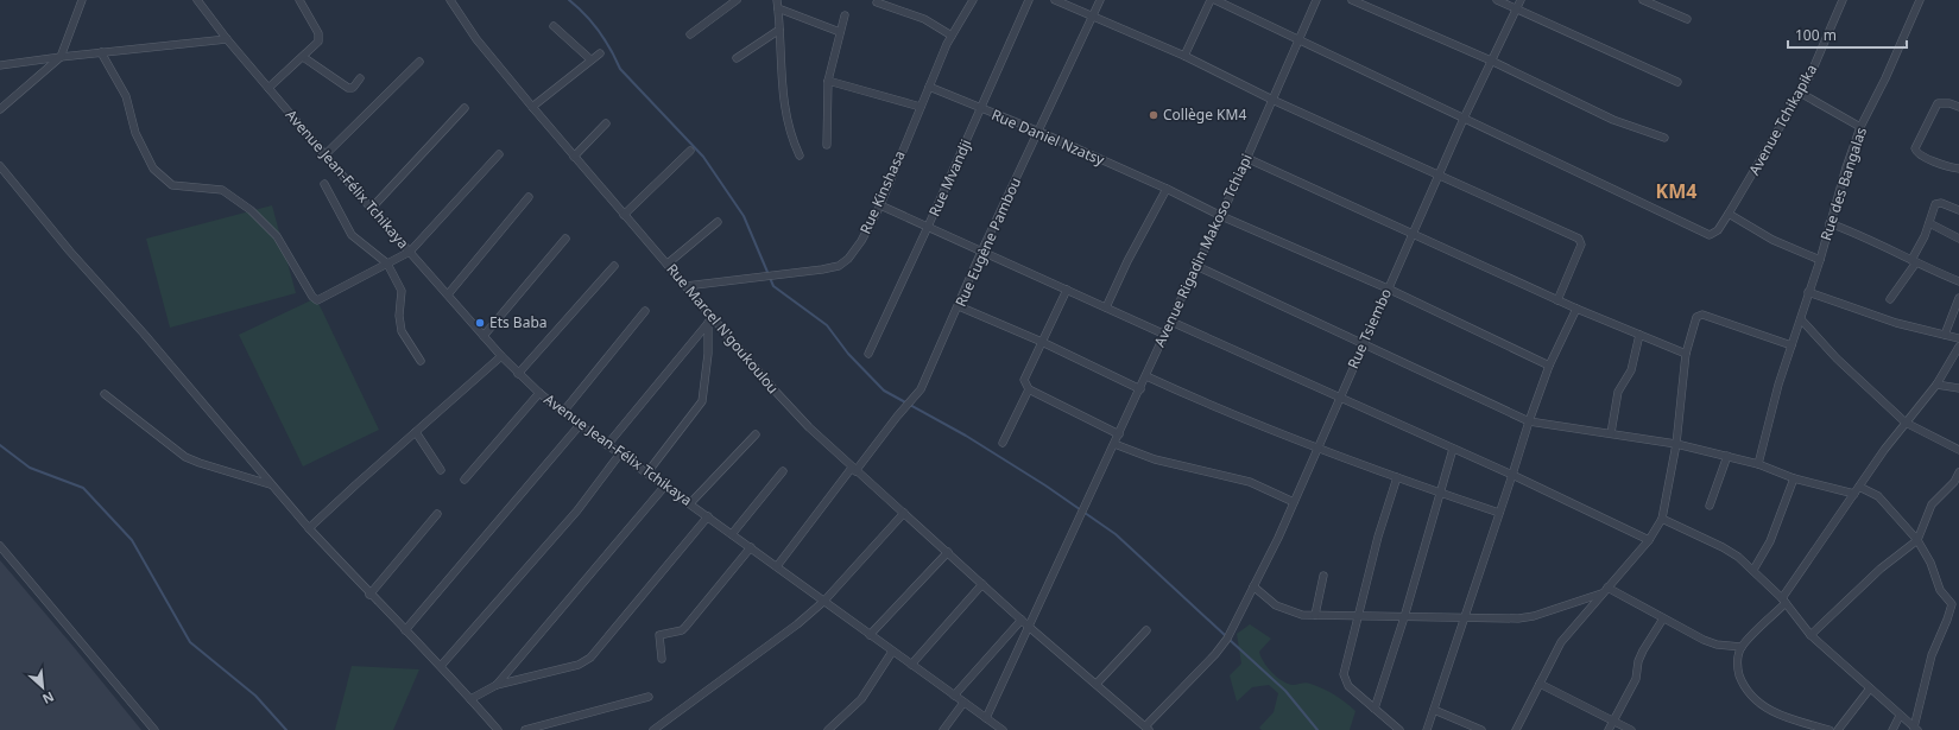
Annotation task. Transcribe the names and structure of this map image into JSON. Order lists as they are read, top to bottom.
{
  "streets": {
    "street": [
      "Avenue Tchikapika",
      "Rue Daniel Nzatsy",
      "Rue Mvandji",
      "Avenue Jean-Félix Tchikaya",
      "Rue des Bangalas",
      "Rue Kinshasa",
      "Rue Eugène Pambou",
      "Avenue Rigadin Makoso Tchiapi",
      "Rue Marcel N'goukoulou",
      "Rue Tsiembo"
    ]
  },
  "crossings": [
    ["Avenue Tchikapika", "Rue Tsiembo"],
    ["Rue Daniel Nzatsy", "Rue Mvandji"],
    ["Rue Daniel Nzatsy", "Rue Kinshasa"],
    ["Rue Daniel Nzatsy", "Rue Eugène Pambou"],
    ["Rue Daniel Nzatsy", "Avenue Rigadin Makoso Tchiapi"],
    ["Rue Daniel Nzatsy", "Rue Tsiembo"],
    ["Avenue Jean-Félix Tchikaya", "Rue Eugène Pambou"],
    ["Avenue Jean-Félix Tchikaya", "Avenue Rigadin Makoso Tchiapi"],
    ["Rue Kinshasa", "Rue Marcel N'goukoulou"],
    ["Rue Eugène Pambou", "Rue Marcel N'goukoulou"],
    ["Avenue Rigadin Makoso Tchiapi", "Rue Marcel N'goukoulou"],
    ["Rue Marcel N'goukoulou", "Rue Tsiembo"]
  ],
  "districts": ["KM4"],
  "places": ["Collège KM4", "Ets Baba"],
  "scale_bar": "100 m",
  "north": "bottom right"
}
